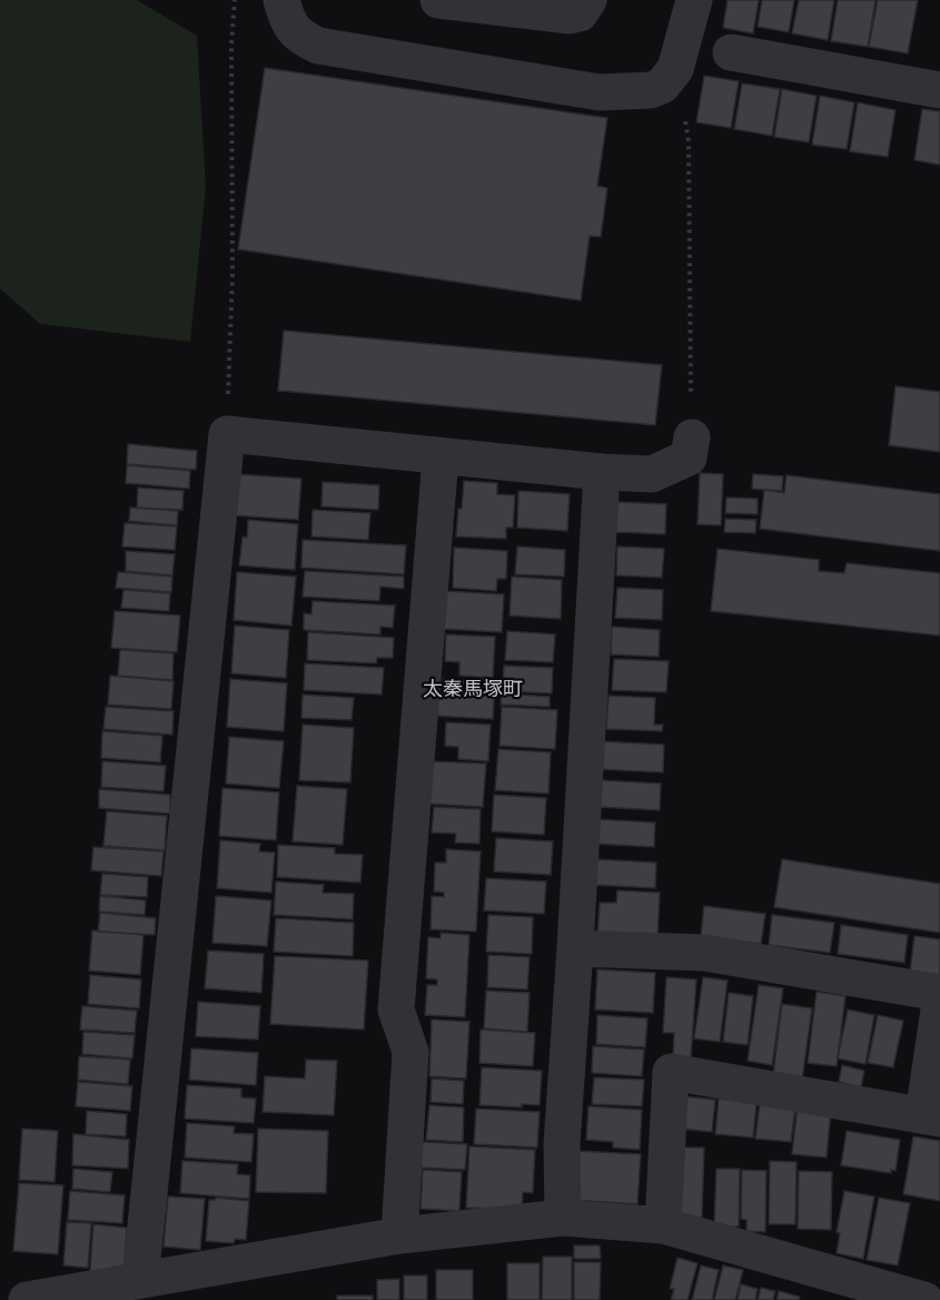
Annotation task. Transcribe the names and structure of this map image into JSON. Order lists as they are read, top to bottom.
{
  "districts": ["太秦馬塚町"]
}
